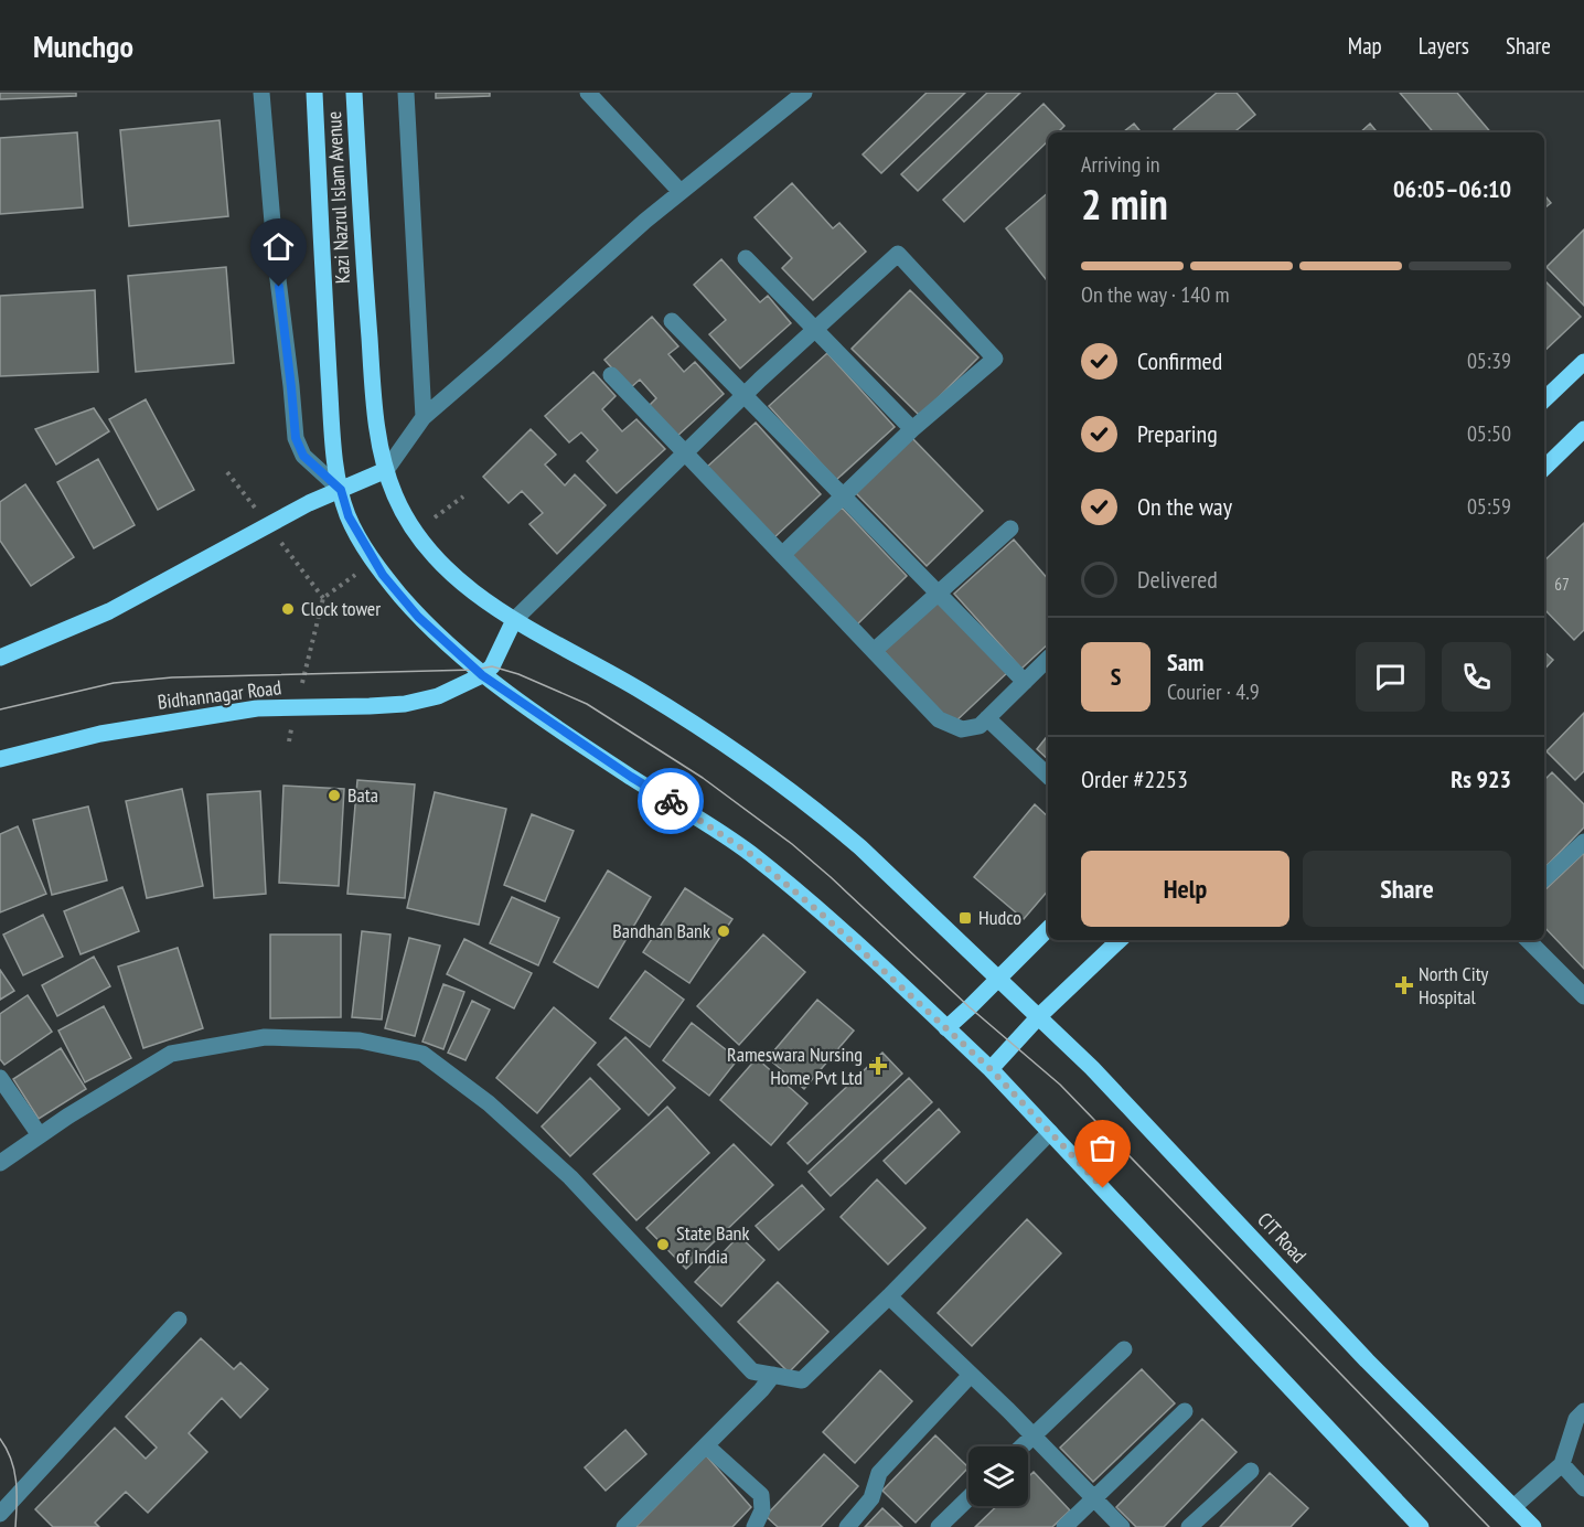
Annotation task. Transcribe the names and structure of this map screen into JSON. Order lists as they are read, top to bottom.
{
  "streets": {
    "main road": ["Kazi Nazrul Islam Avenue", "Bidhannagar Road", "CIT Road"]
  },
  "crossings": [
    ["Kazi Nazrul Islam Avenue", "CIT Road"]
  ],
  "places": {
    "other": [
      "Clock tower",
      "Bata",
      "Bandhan Bank",
      "State Bank of India"
    ],
    "transit": ["Hudco"],
    "health": ["North City Hospital", "Rameswara Nursing Home Pvt Ltd"]
  },
  "house_numbers": ["67"],
  "page": {
    "header": "Munchgo",
    "nav": ["Map", "Layers", "Share"],
    "heading": ["2 min", "Arriving in", "06:05–06:10"],
    "panel": [
      "Sam",
      "Courier · 4.9",
      "Order #2253",
      "Rs 923"
    ],
    "bar": "On the way · 140 m",
    "list": [
      ["Confirmed", "05:39"],
      ["Preparing", "05:50"],
      ["On the way", "05:59"],
      "Delivered"
    ],
    "round": "S",
    "buttons": ["Help", "Share"]
  }
}
